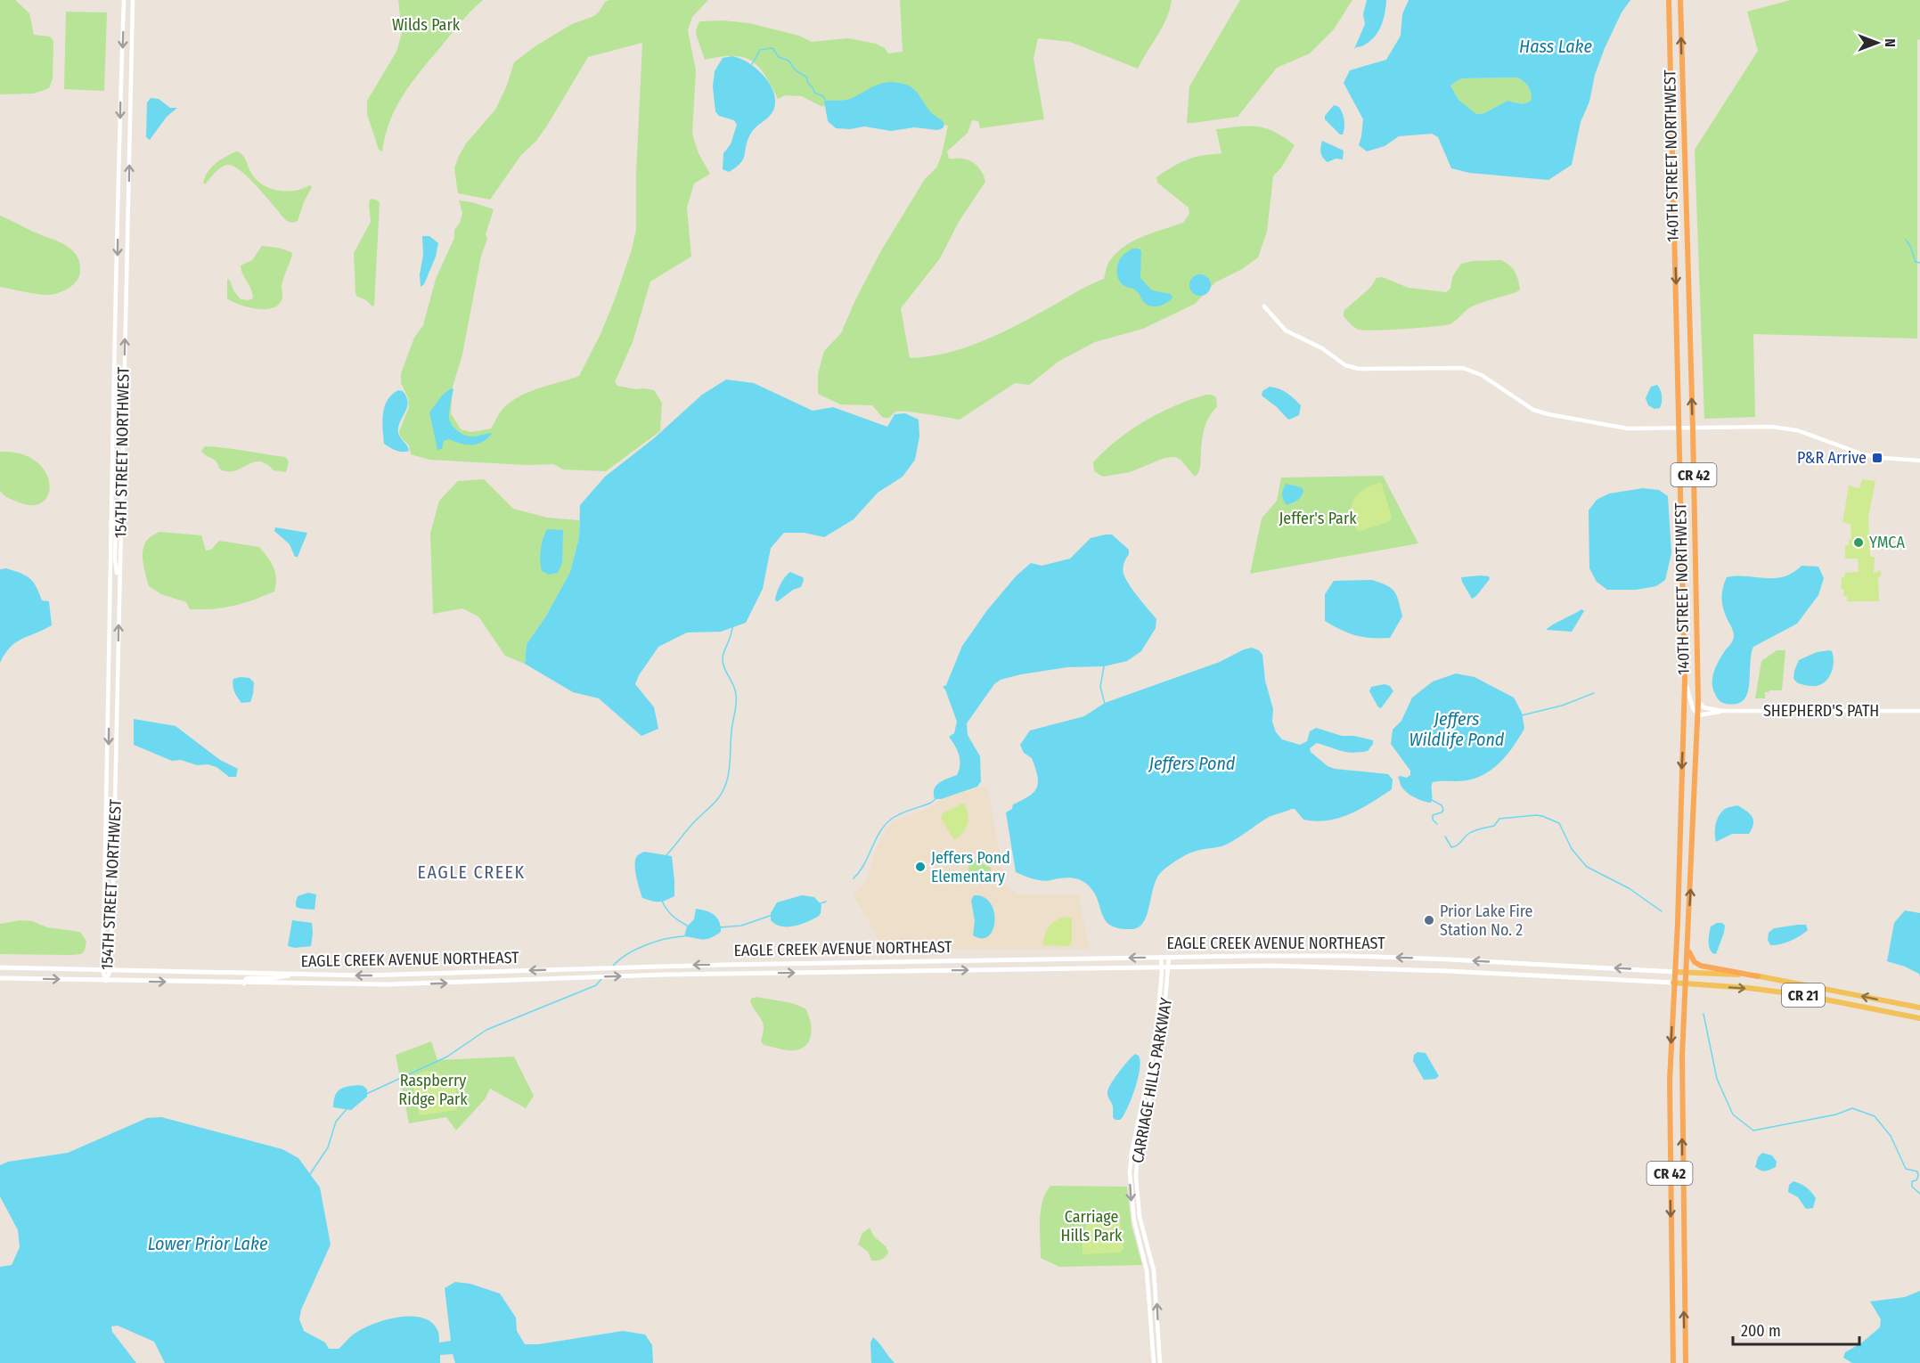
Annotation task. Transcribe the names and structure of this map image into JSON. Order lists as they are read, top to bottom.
{
  "streets": {
    "highway": ["140TH STREET NORTHWEST", "CR 42"],
    "main road": ["EAGLE CREEK AVENUE NORTHEAST", "CR 21"],
    "street": ["154TH STREET NORTHWEST", "SHEPHERD'S PATH", "CARRIAGE HILLS PARKWAY"]
  },
  "crossings": [
    ["140TH STREET NORTHWEST", "CR 42"],
    ["140TH STREET NORTHWEST", "SHEPHERD'S PATH"],
    ["140TH STREET NORTHWEST", "EAGLE CREEK AVENUE NORTHEAST"],
    ["140TH STREET NORTHWEST", "CR 21"],
    ["154TH STREET NORTHWEST", "EAGLE CREEK AVENUE NORTHEAST"],
    ["CR 42", "EAGLE CREEK AVENUE NORTHEAST"],
    ["CR 42", "CR 21"],
    ["EAGLE CREEK AVENUE NORTHEAST", "CR 21"],
    ["EAGLE CREEK AVENUE NORTHEAST", "CARRIAGE HILLS PARKWAY"]
  ],
  "districts": ["EAGLE CREEK"],
  "water": [
    "Hass Lake",
    "Jeffers Wildlife Pond",
    "Jeffers Pond",
    "Lower Prior Lake"
  ],
  "parks": [
    "Wilds Park",
    "Jeffer's Park",
    "Raspberry Ridge Park",
    "Carriage Hills Park"
  ],
  "places": {
    "transit": ["P&R Arrive"],
    "other": ["YMCA", "Jeffers Pond Elementary", "Prior Lake Fire Station No. 2"]
  },
  "scale_bar": "200 m",
  "north": "right"
}
